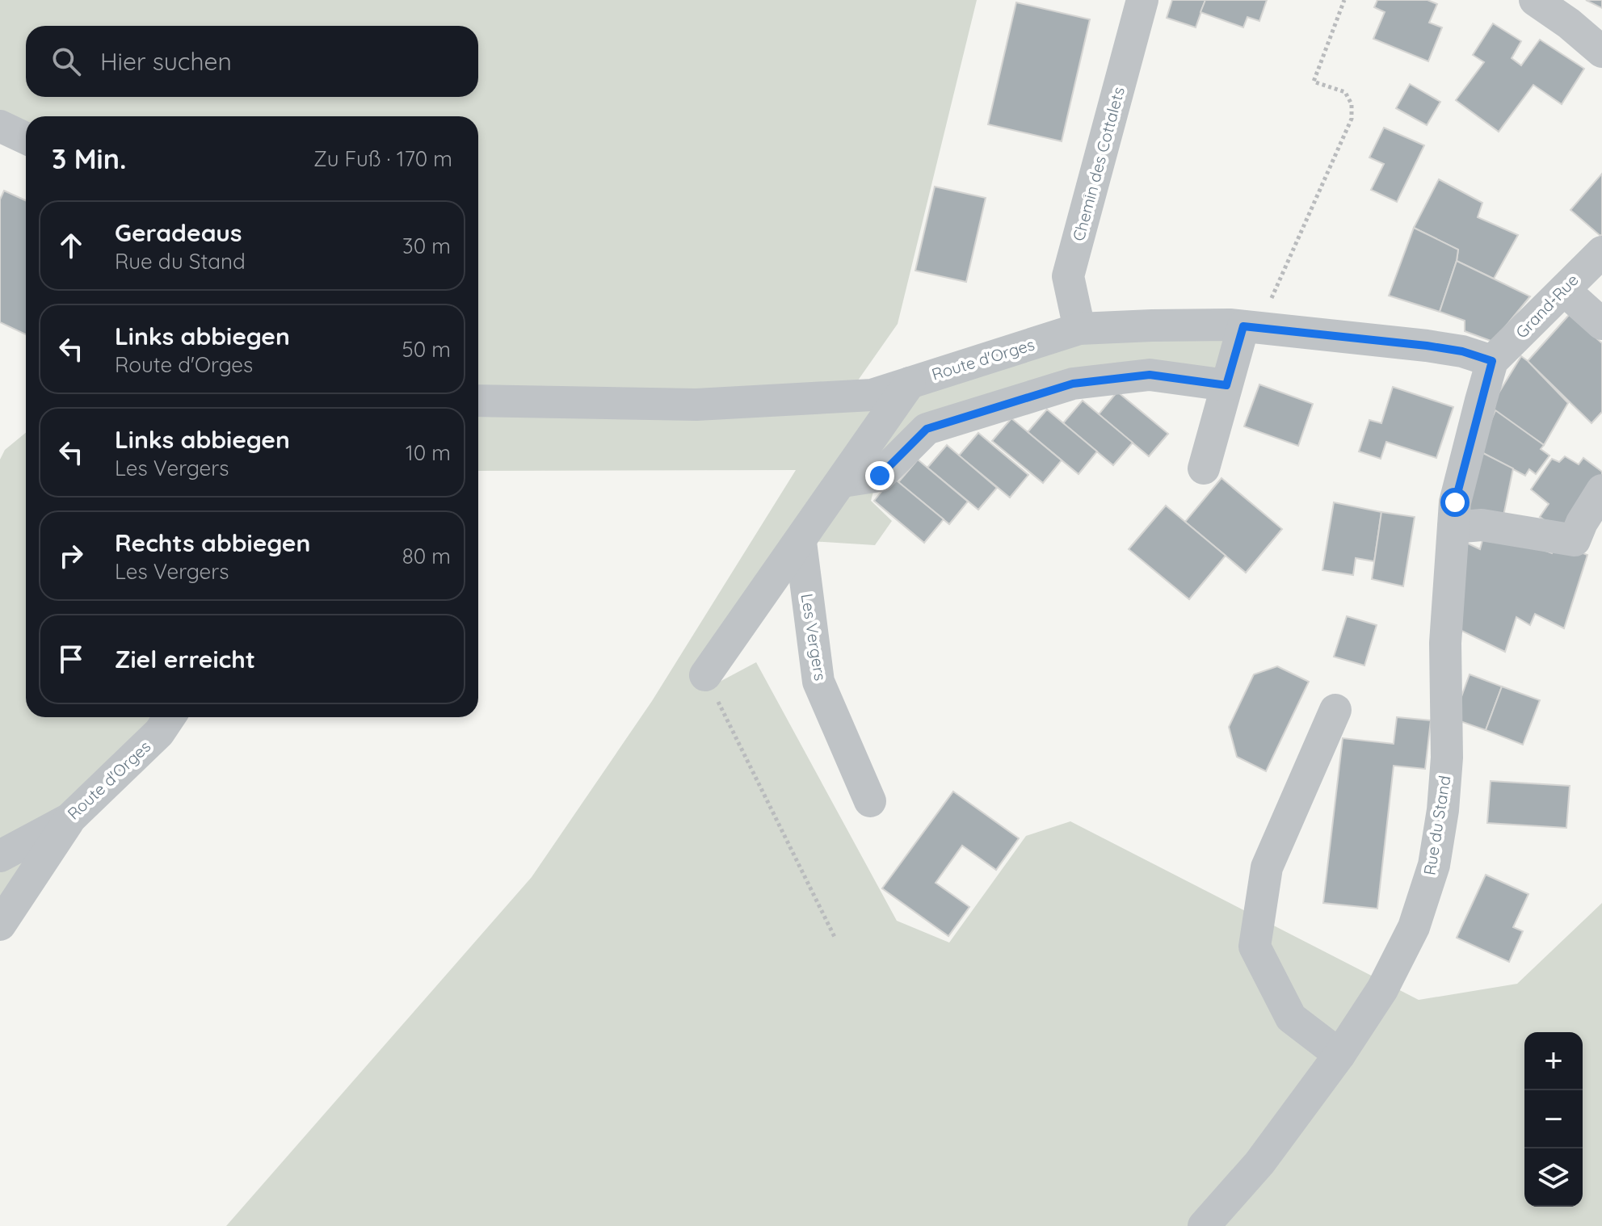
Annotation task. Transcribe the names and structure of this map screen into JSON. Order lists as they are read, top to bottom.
{
  "streets": {
    "street": [
      "Chemin des Cottalets",
      "Grand-Rue",
      "Route d'Orges",
      "Les Vergers",
      "Rue du Stand"
    ]
  },
  "crossings": [
    ["Chemin des Cottalets", "Route d'Orges"],
    ["Grand-Rue", "Route d'Orges"],
    ["Grand-Rue", "Rue du Stand"],
    ["Route d'Orges", "Rue du Stand"]
  ],
  "page": {
    "search": "Hier suchen",
    "heading": ["3 Min.", "Zu Fuß · 170 m"],
    "list": [
      ["Geradeaus", "Rue du Stand", "30 m"],
      ["Links abbiegen", "Route d'Orges", "50 m"],
      ["Links abbiegen", "Les Vergers", "10 m"],
      ["Rechts abbiegen", "Les Vergers", "80 m"],
      "Ziel erreicht"
    ],
    "map_buttons": ["+", "−"]
  }
}
